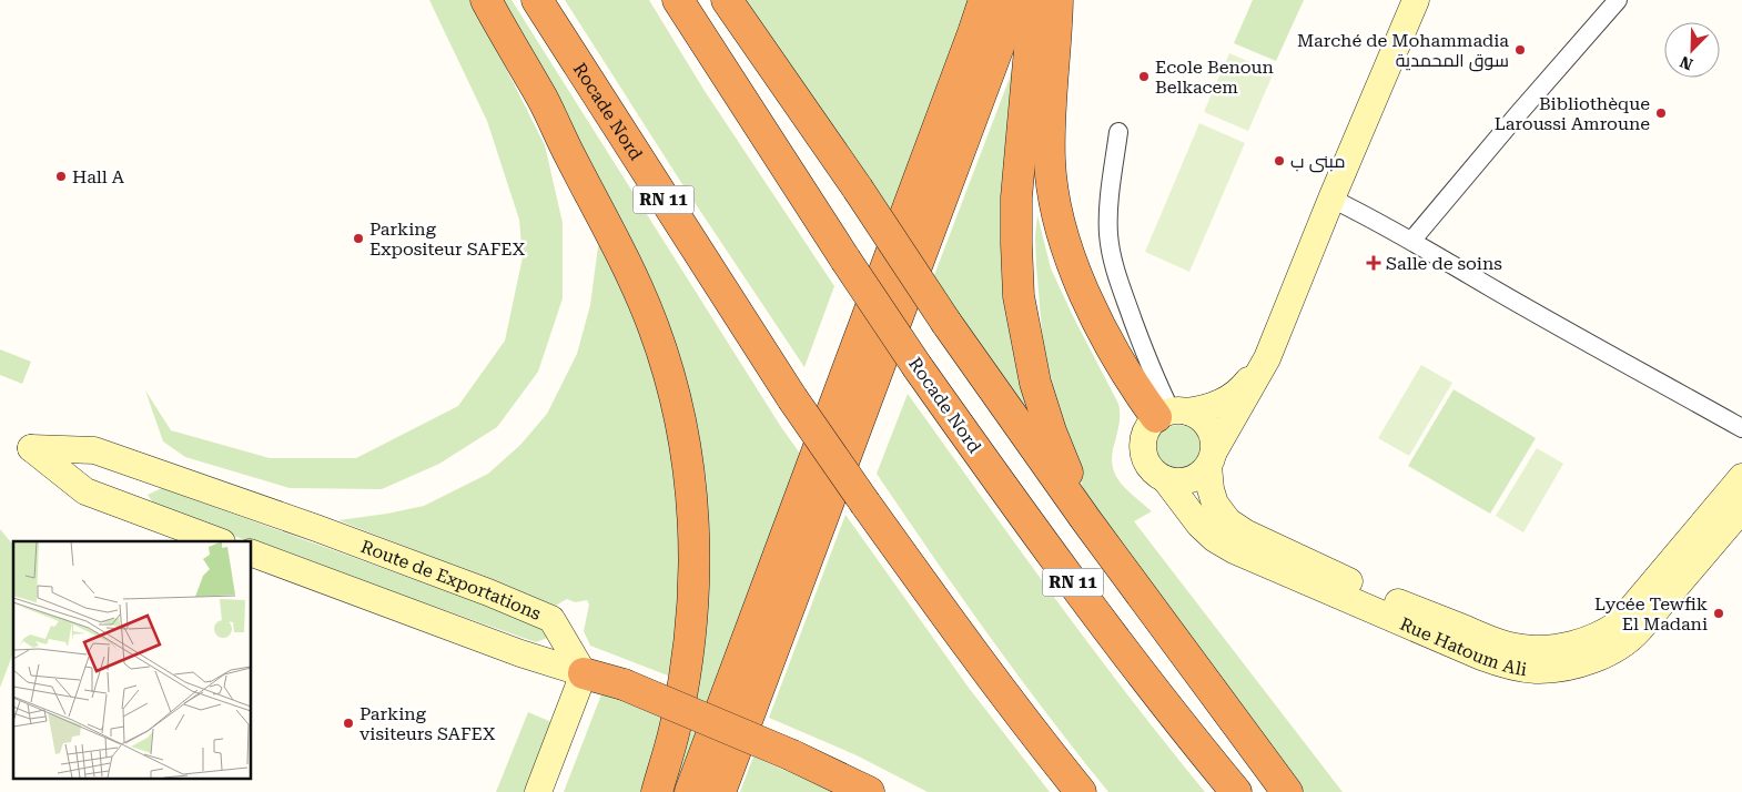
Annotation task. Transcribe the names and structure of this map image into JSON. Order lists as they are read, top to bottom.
{
  "streets": {
    "highway": ["Rocade Nord", "RN 11"],
    "street": ["Route de Exportations", "Rue Hatoum Ali"]
  },
  "places": {
    "other": [
      "Marché de Mohammadia سوق المحمدية",
      "Ecole Benoun Belkacem",
      "Bibliothèque Laroussi Amroune",
      "مبنى ب",
      "Hall A",
      "Parking Expositeur SAFEX",
      "Lycée Tewfik El Madani",
      "Parking visiteurs SAFEX"
    ],
    "health": ["Salle de soins"]
  },
  "north": "bottom left"
}
